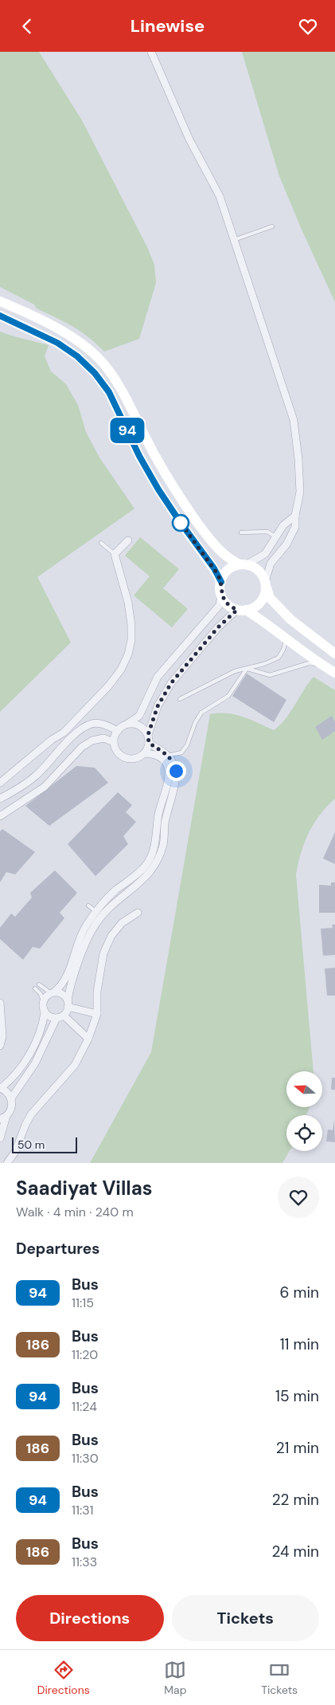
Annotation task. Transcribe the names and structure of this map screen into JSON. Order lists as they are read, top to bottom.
{
  "lines": ["bus line 94"],
  "scale_bar": "50 m",
  "north": "left",
  "page": {
    "header": "Linewise",
    "on_map": "94",
    "scale": "50 m",
    "heading": [
      ["Saadiyat Villas", "Walk · 4 min · 240 m"],
      "Departures"
    ],
    "list": [
      {
        "mark": "94",
        "name": "Bus",
        "note": "11:15",
        "value": "6 min"
      },
      {
        "mark": "186",
        "name": "Bus",
        "note": "11:20",
        "value": "11 min"
      },
      {
        "mark": "94",
        "name": "Bus",
        "note": "11:24",
        "value": "15 min"
      },
      {
        "mark": "186",
        "name": "Bus",
        "note": "11:30",
        "value": "21 min"
      },
      {
        "mark": "94",
        "name": "Bus",
        "note": "11:31",
        "value": "22 min"
      },
      {
        "mark": "186",
        "name": "Bus",
        "note": "11:33",
        "value": "24 min"
      }
    ],
    "buttons": ["Directions", "Tickets"],
    "tabs": ["Directions", "Map", "Tickets"]
  }
}
